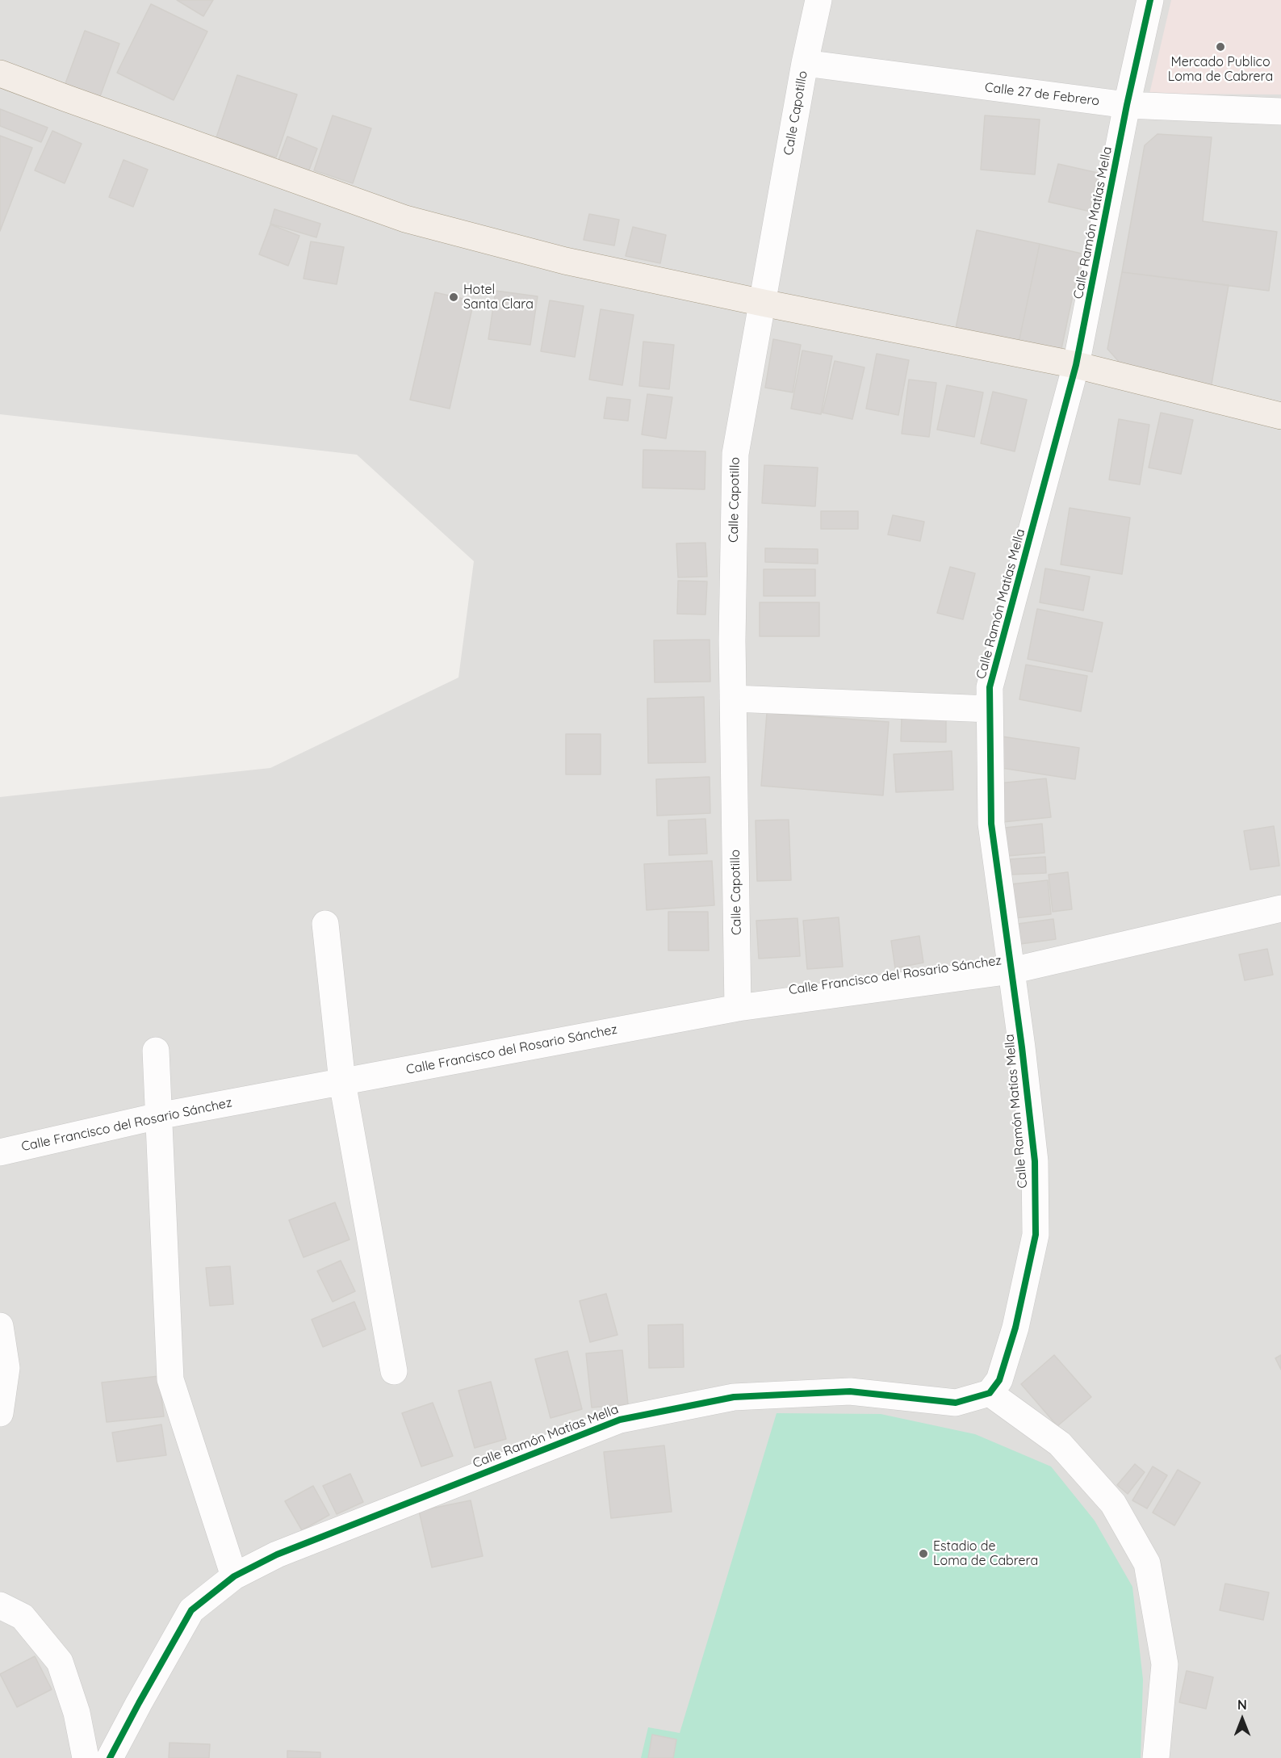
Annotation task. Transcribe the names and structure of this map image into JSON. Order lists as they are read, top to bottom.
{
  "streets": {
    "street": [
      "Calle 27 de Febrero",
      "Calle Capotillo",
      "Calle Ramón Matías Mella",
      "Calle Francisco del Rosario Sánchez"
    ]
  },
  "crossings": [
    ["Calle 27 de Febrero", "Calle Capotillo"],
    ["Calle 27 de Febrero", "Calle Ramón Matías Mella"],
    ["Calle Capotillo", "Calle Francisco del Rosario Sánchez"],
    ["Calle Ramón Matías Mella", "Calle Francisco del Rosario Sánchez"]
  ],
  "places": ["Mercado Publico Loma de Cabrera", "Hotel Santa Clara", "Estadio de Loma de Cabrera"],
  "north": "top"
}
